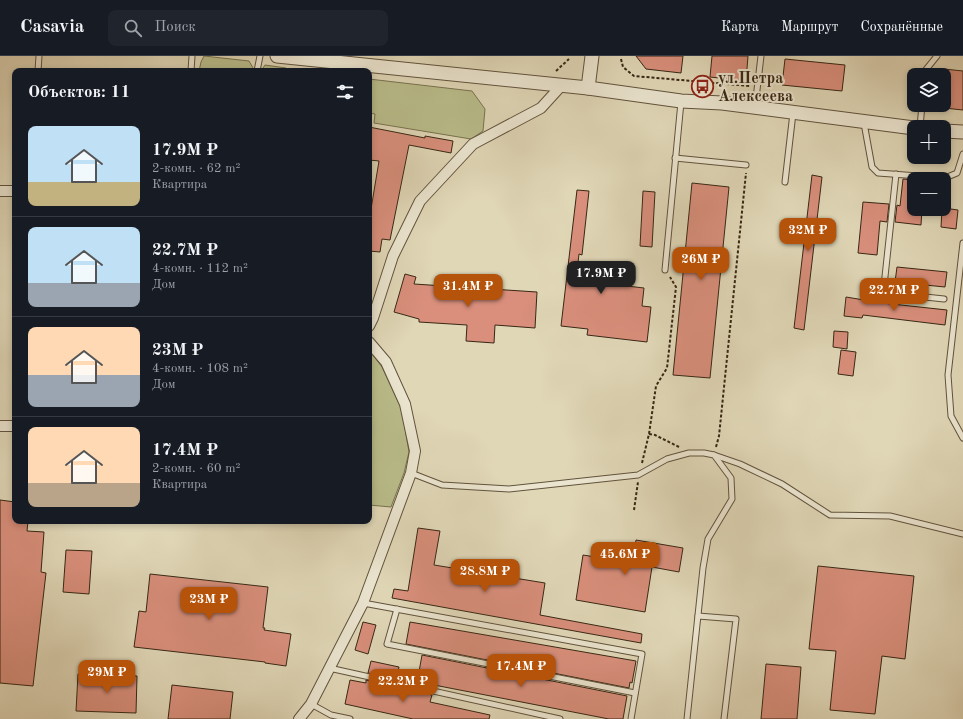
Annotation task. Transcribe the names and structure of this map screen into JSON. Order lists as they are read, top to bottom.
{
  "places": {
    "bus stop": ["ул.Петра Алексеева"]
  },
  "page": {
    "header": "Casavia",
    "search": "Поиск",
    "nav": ["Карта", "Маршрут", "Сохранённые"],
    "map_buttons": ["+", "−"],
    "heading": "Объектов: 11",
    "list": [
      {
        "name": "17.9M ₽",
        "note": "2-комн. · 62 m² · Квартира"
      },
      {
        "name": "22.7M ₽",
        "note": "4-комн. · 112 m² · Дом"
      },
      {
        "name": "23M ₽",
        "note": "4-комн. · 108 m² · Дом"
      },
      {
        "name": "17.4M ₽",
        "note": "2-комн. · 60 m² · Квартира"
      }
    ],
    "price": [
      "32M ₽",
      "26M ₽",
      "17.9M ₽",
      "31.4M ₽",
      "22.7M ₽",
      "45.6M ₽",
      "28.8M ₽",
      "23M ₽",
      "17.4M ₽",
      "29M ₽",
      "22.2M ₽"
    ]
  }
}
